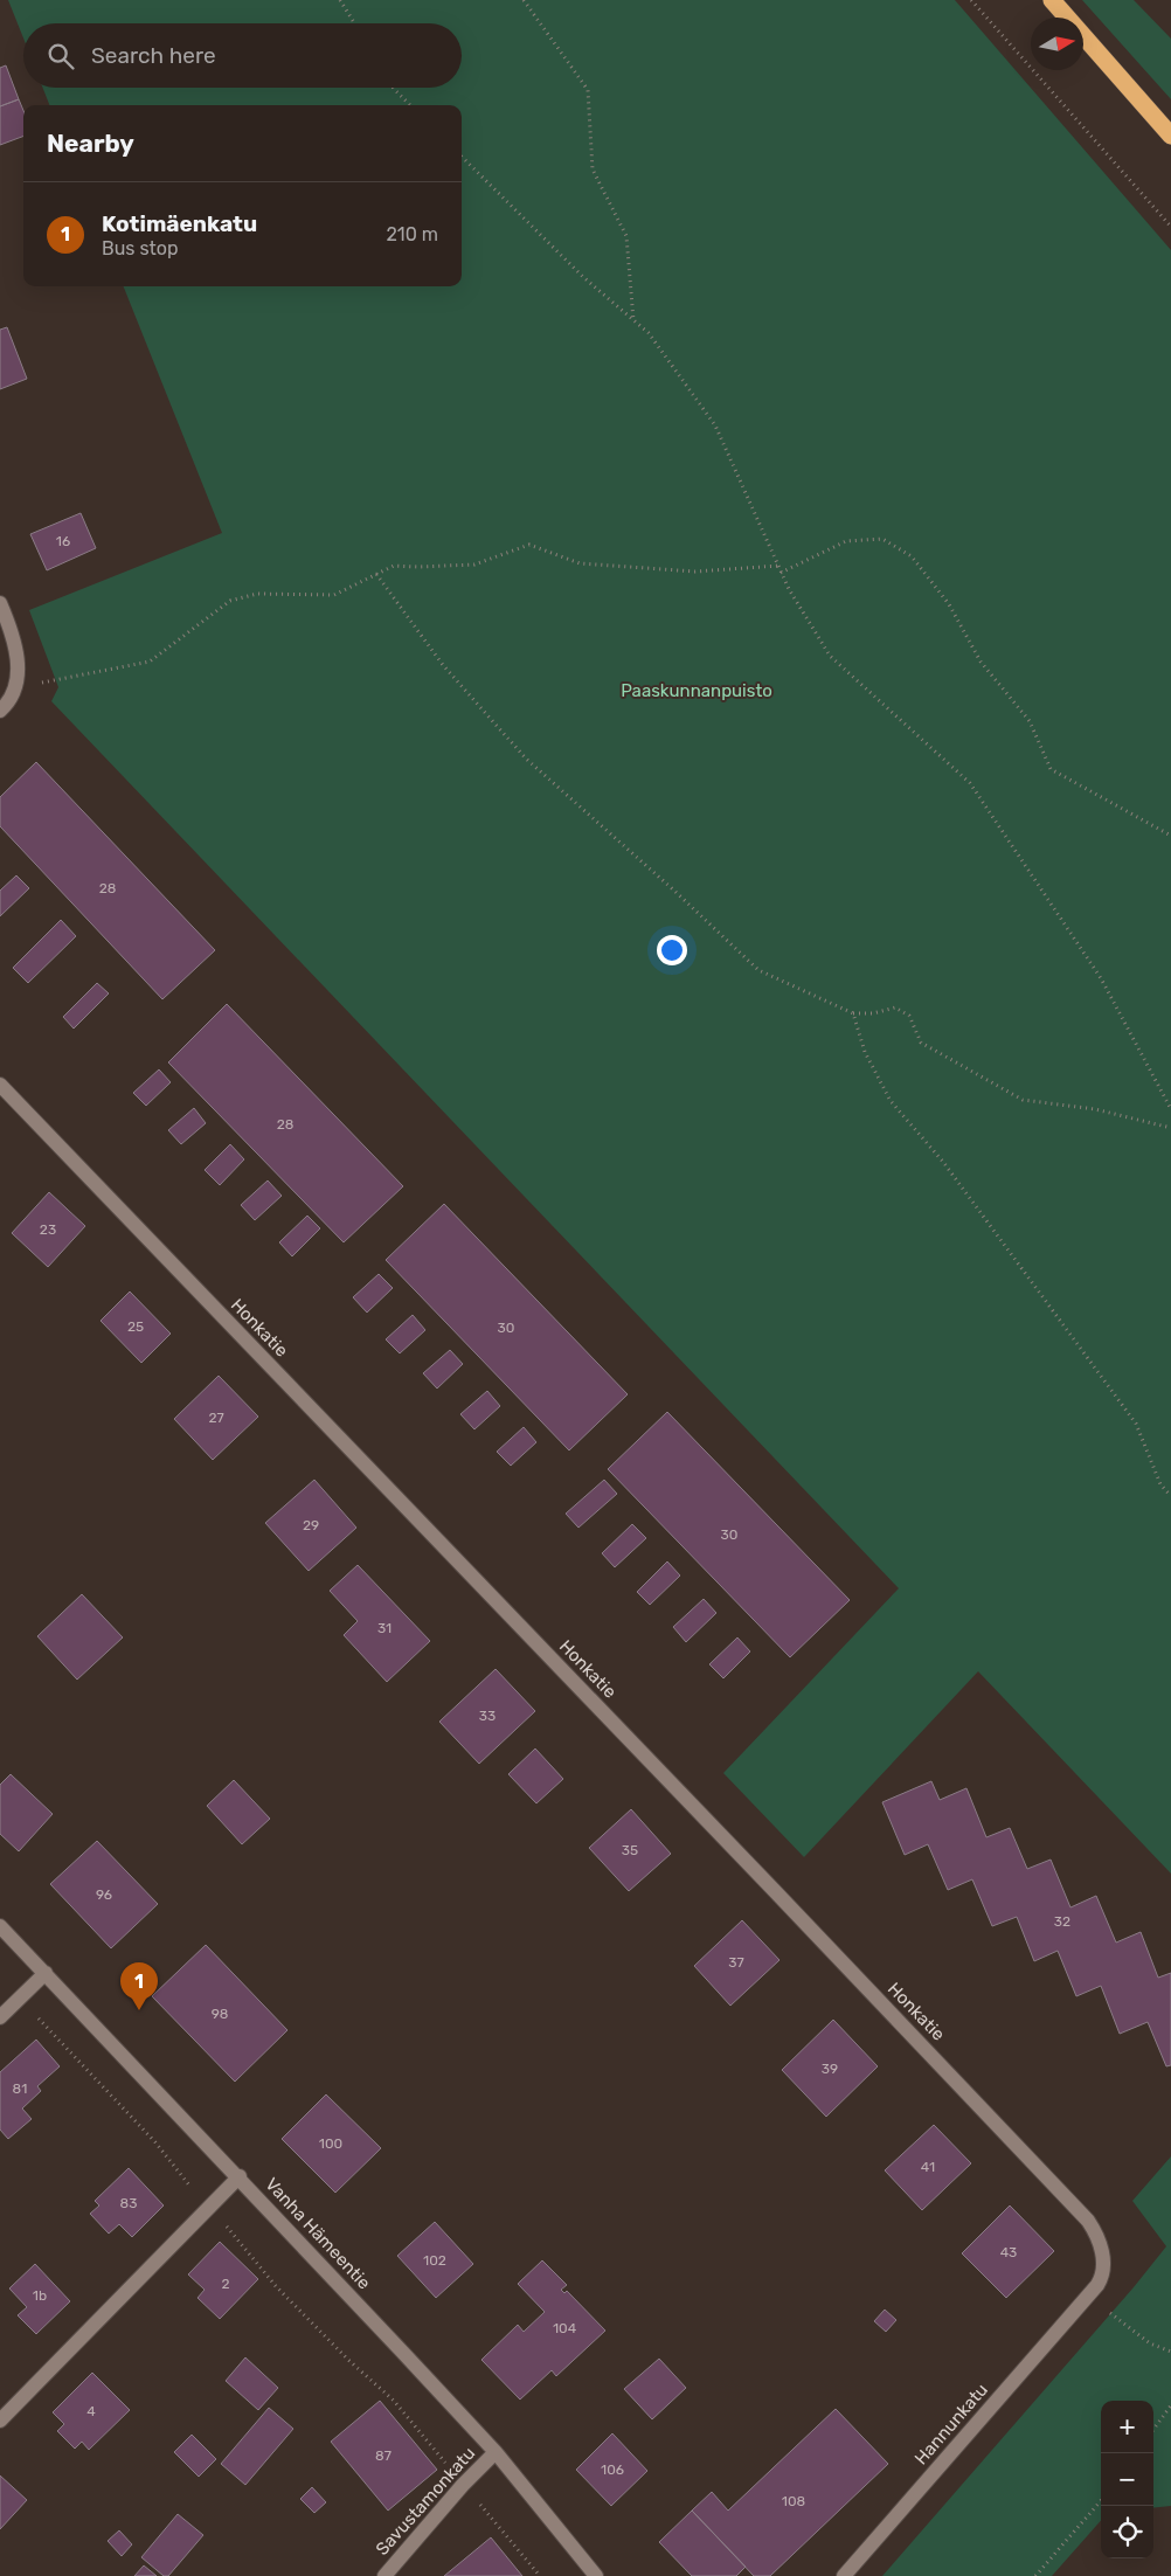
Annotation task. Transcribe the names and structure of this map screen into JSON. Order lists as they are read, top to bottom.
{
  "streets": {
    "street": [
      "Honkatie",
      "Vanha Hämeentie",
      "Hannunkatu",
      "Savustamonkatu"
    ]
  },
  "crossings": [
    ["Honkatie", "Hannunkatu"],
    ["Vanha Hämeentie", "Savustamonkatu"]
  ],
  "parks": ["Paaskunnanpuisto"],
  "house_numbers": [
    "16",
    "28",
    "28",
    "23",
    "25",
    "30",
    "27",
    "29",
    "30",
    "31",
    "33",
    "35",
    "96",
    "32",
    "37",
    "98",
    "39",
    "81",
    "100",
    "41",
    "83",
    "43",
    "102",
    "2",
    "1b",
    "104",
    "4",
    "87",
    "106",
    "108"
  ],
  "north": "right",
  "page": {
    "search": "Search here",
    "heading": "Nearby",
    "list": [
      {
        "mark": "1",
        "name": "Kotimäenkatu",
        "note": "Bus stop",
        "value": "210 m"
      }
    ],
    "pins": "1",
    "map_buttons": ["+", "−"]
  }
}
